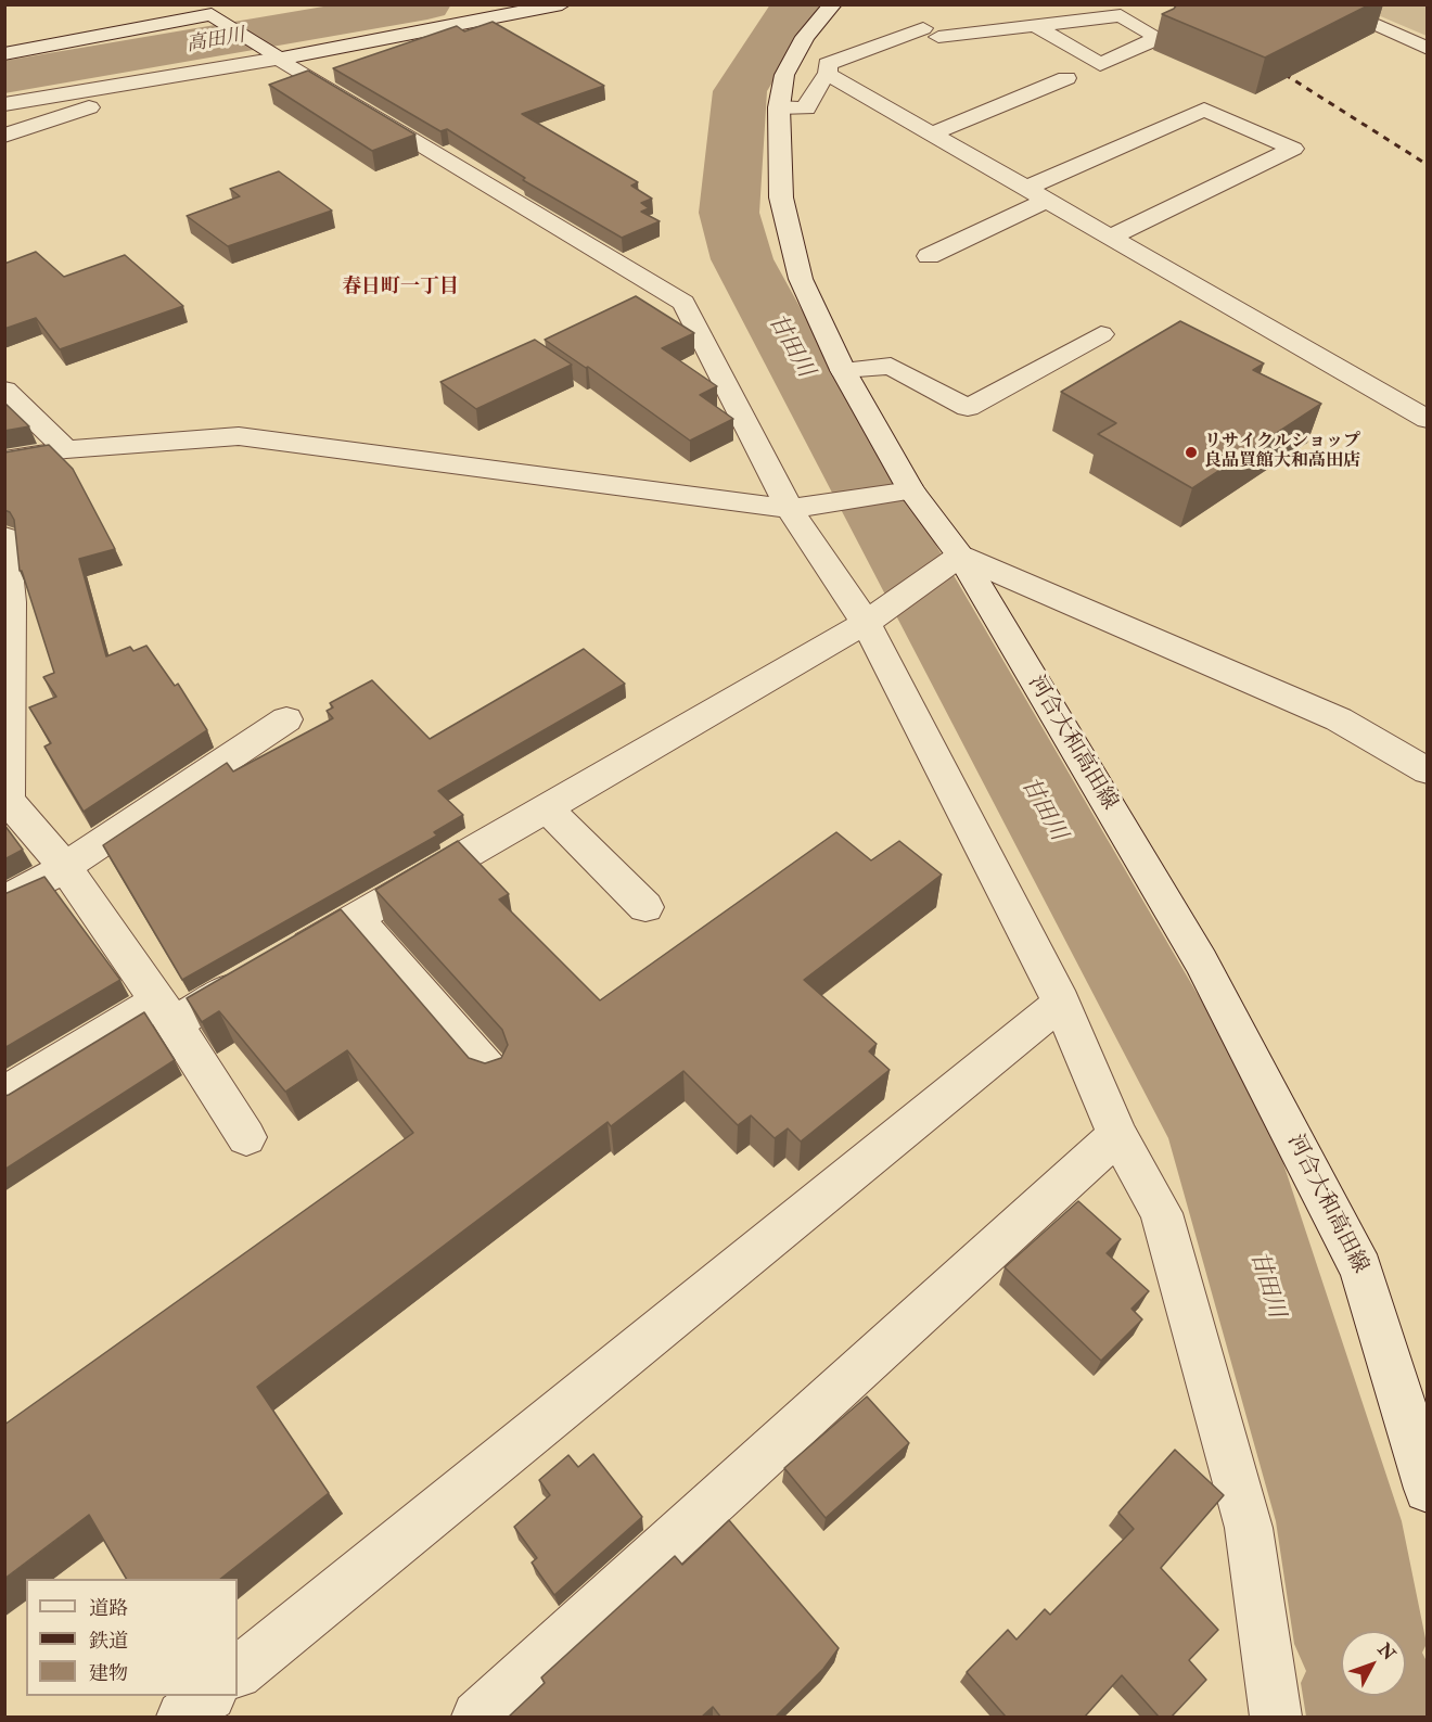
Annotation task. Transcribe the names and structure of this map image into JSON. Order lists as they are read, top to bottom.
{
  "streets": {
    "street": ["河合大和高田線"]
  },
  "districts": ["春日町一丁目"],
  "water": ["高田川", "甘田川"],
  "places": ["リサイクルショップ 良品買館大和高田店"],
  "legend": ["道路", "鉄道", "建物"],
  "north": "top right"
}
